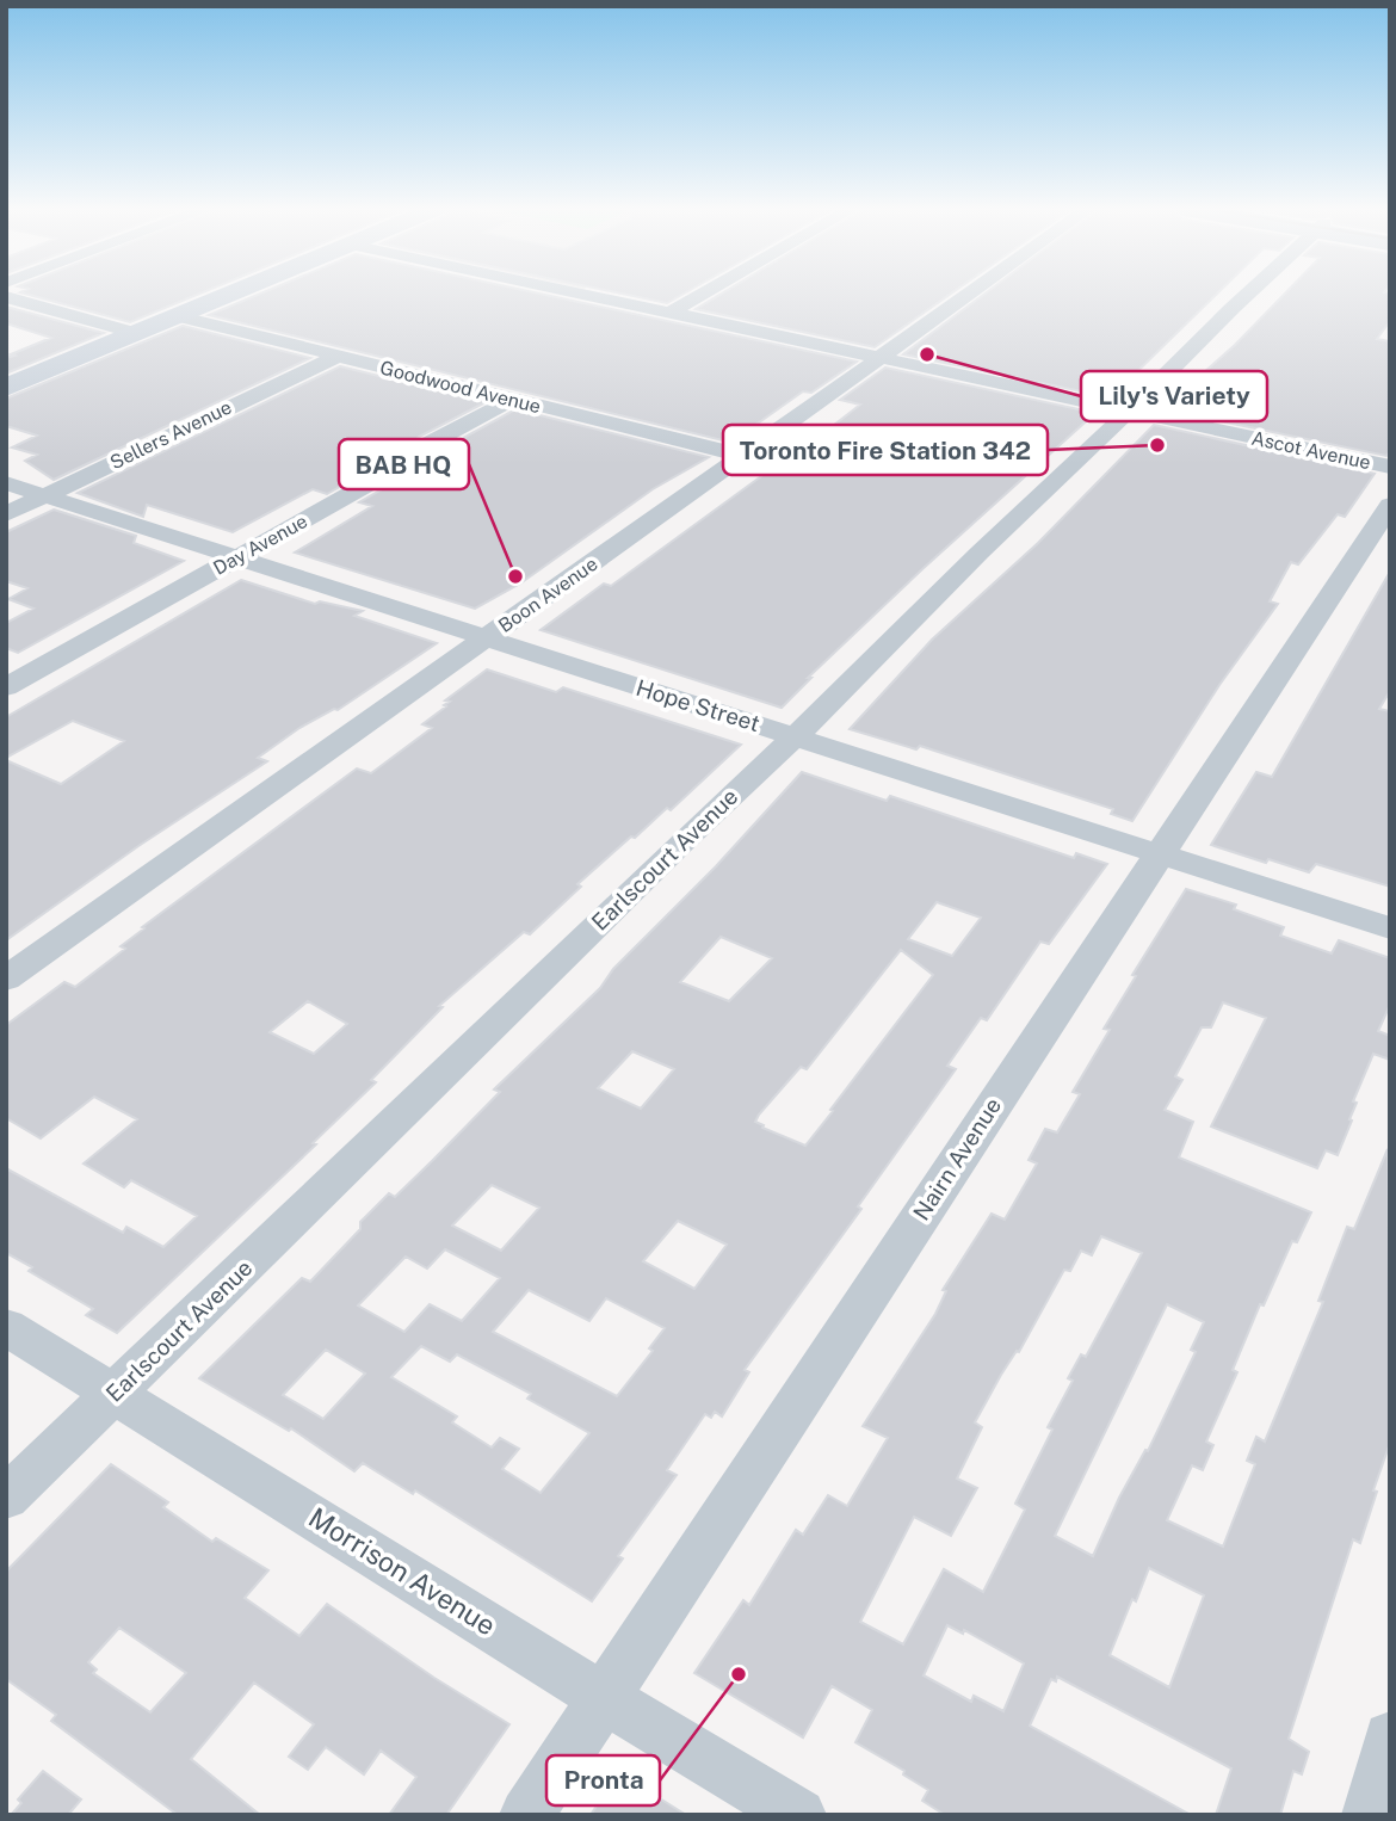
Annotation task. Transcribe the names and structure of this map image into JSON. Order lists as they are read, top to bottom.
{
  "streets": {
    "street": [
      "Goodwood Avenue",
      "Sellers Avenue",
      "Ascot Avenue",
      "Day Avenue",
      "Boon Avenue",
      "Hope Street",
      "Earlscourt Avenue",
      "Nairn Avenue",
      "Morrison Avenue"
    ]
  },
  "crossings": [
    ["Goodwood Avenue", "Sellers Avenue"],
    ["Goodwood Avenue", "Day Avenue"],
    ["Goodwood Avenue", "Boon Avenue"],
    ["Sellers Avenue", "Hope Street"],
    ["Ascot Avenue", "Boon Avenue"],
    ["Ascot Avenue", "Earlscourt Avenue"],
    ["Day Avenue", "Hope Street"],
    ["Boon Avenue", "Hope Street"],
    ["Hope Street", "Earlscourt Avenue"],
    ["Hope Street", "Nairn Avenue"],
    ["Earlscourt Avenue", "Morrison Avenue"],
    ["Nairn Avenue", "Morrison Avenue"]
  ],
  "places": [
    "Lily's Variety",
    "Toronto Fire Station 342",
    "BAB HQ",
    "Pronta"
  ]
}
